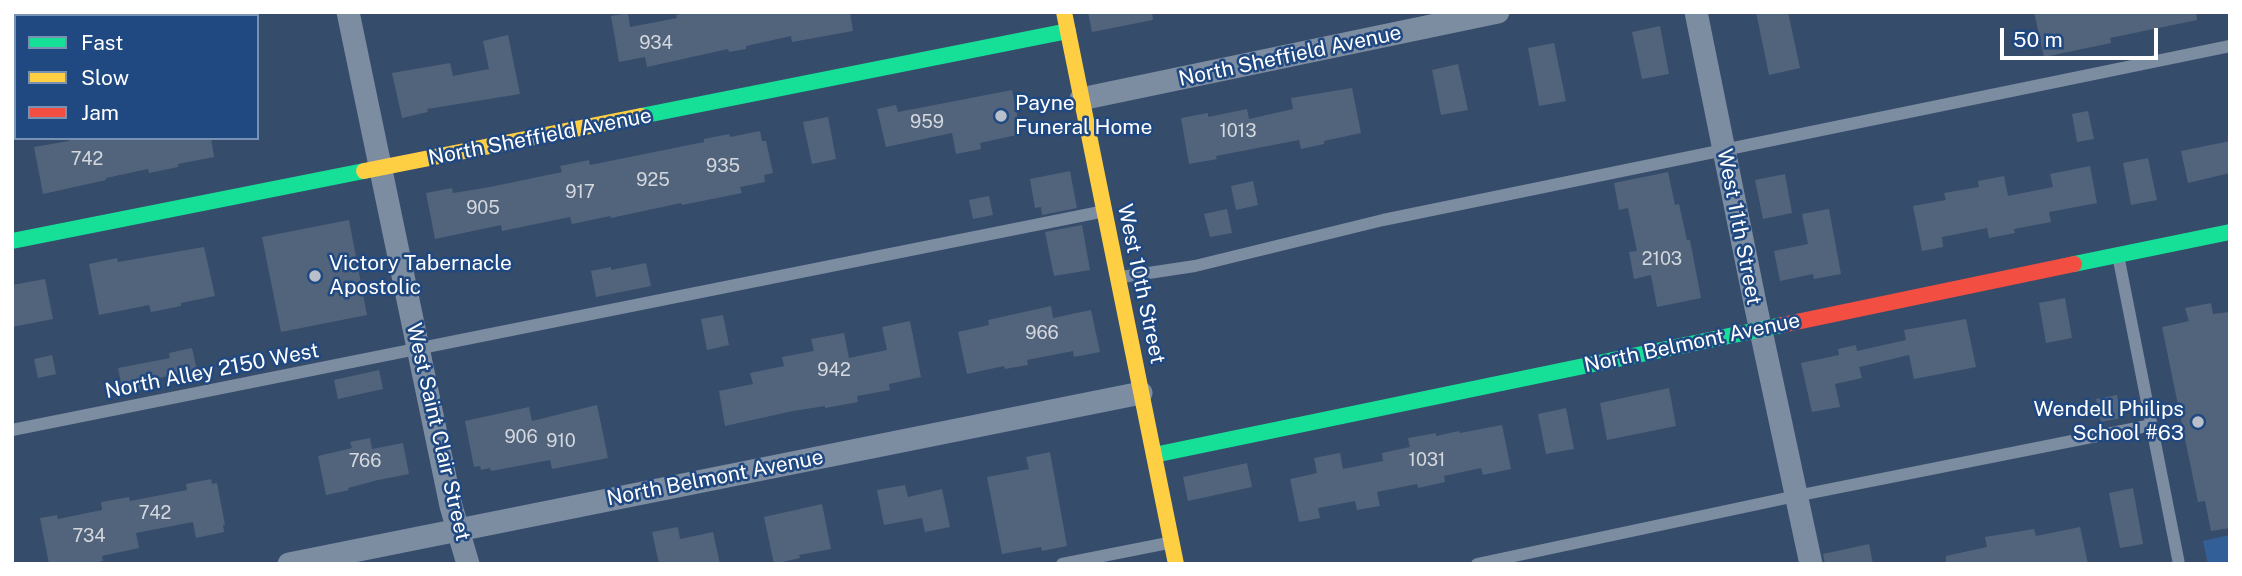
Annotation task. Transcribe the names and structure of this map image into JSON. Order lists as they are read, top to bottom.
{
  "streets": {
    "street": [
      "North Sheffield Avenue",
      "West 11th Street",
      "West 10th Street",
      "North Belmont Avenue",
      "West Saint Clair Street"
    ],
    "lane": ["North Alley 2150 West"]
  },
  "crossings": [
    ["North Sheffield Avenue", "West 10th Street"],
    ["North Sheffield Avenue", "West Saint Clair Street"],
    ["West 11th Street", "North Belmont Avenue"],
    ["West 10th Street", "North Belmont Avenue"],
    ["West 10th Street", "North Alley 2150 West"],
    ["North Belmont Avenue", "West Saint Clair Street"],
    ["North Alley 2150 West", "West Saint Clair Street"]
  ],
  "places": ["Payne Funeral Home", "Victory Tabernacle Apostolic", "Wendell Philips School #63"],
  "house_numbers": [
    "934",
    "959",
    "1013",
    "742",
    "935",
    "925",
    "917",
    "905",
    "2103",
    "966",
    "942",
    "906",
    "910",
    "1031",
    "766",
    "742",
    "734"
  ],
  "legend": ["Fast", "Slow", "Jam"],
  "scale_bar": "50 m"
}
